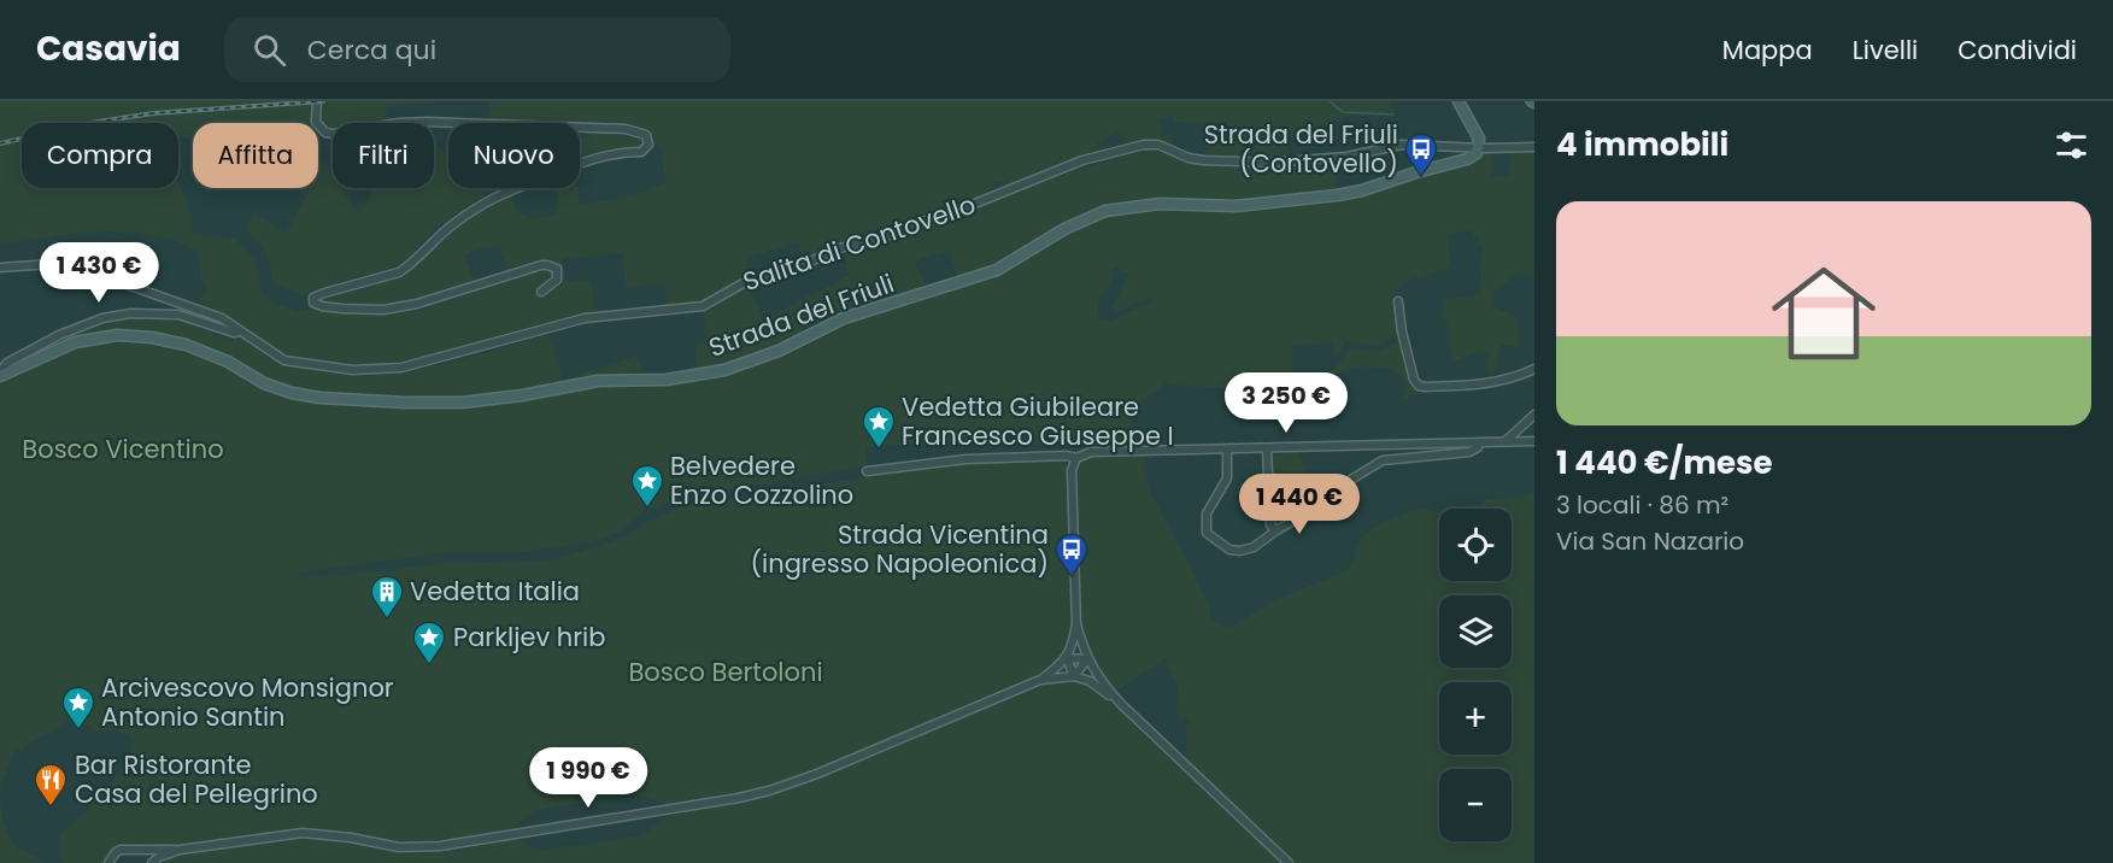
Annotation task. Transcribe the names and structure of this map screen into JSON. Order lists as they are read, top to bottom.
{
  "streets": {
    "main road": ["Strada del Friuli"],
    "street": ["Salita di Contovello"]
  },
  "crossings": [
    ["Salita di Contovello", "Strada del Friuli"]
  ],
  "parks": ["Bosco Vicentino", "Bosco Bertoloni"],
  "places": {
    "bus stop": ["Strada del Friuli (Contovello)", "Strada Vicentina (ingresso Napoleonica)"],
    "place": [
      "Vedetta Giubileare Francesco Giuseppe I",
      "Belvedere Enzo Cozzolino",
      "Parkljev hrib",
      "Arcivescovo Monsignor Antonio Santin"
    ],
    "building": ["Vedetta Italia"],
    "restaurant": ["Bar Ristorante Casa del Pellegrino"]
  },
  "page": {
    "header": "Casavia",
    "search": "Cerca qui",
    "nav": ["Mappa", "Livelli", "Condividi"],
    "heading": "4 immobili",
    "chip": [
      "Compra",
      "Affitta",
      "Filtri",
      "Nuovo"
    ],
    "list": [
      {
        "name": "1 440 €/mese",
        "note": "3 locali · 86 m² · Via San Nazario"
      }
    ],
    "price": [
      "1 430 €",
      "3 250 €",
      "1 440 €",
      "1 990 €"
    ],
    "map_buttons": ["+", "−"]
  }
}
